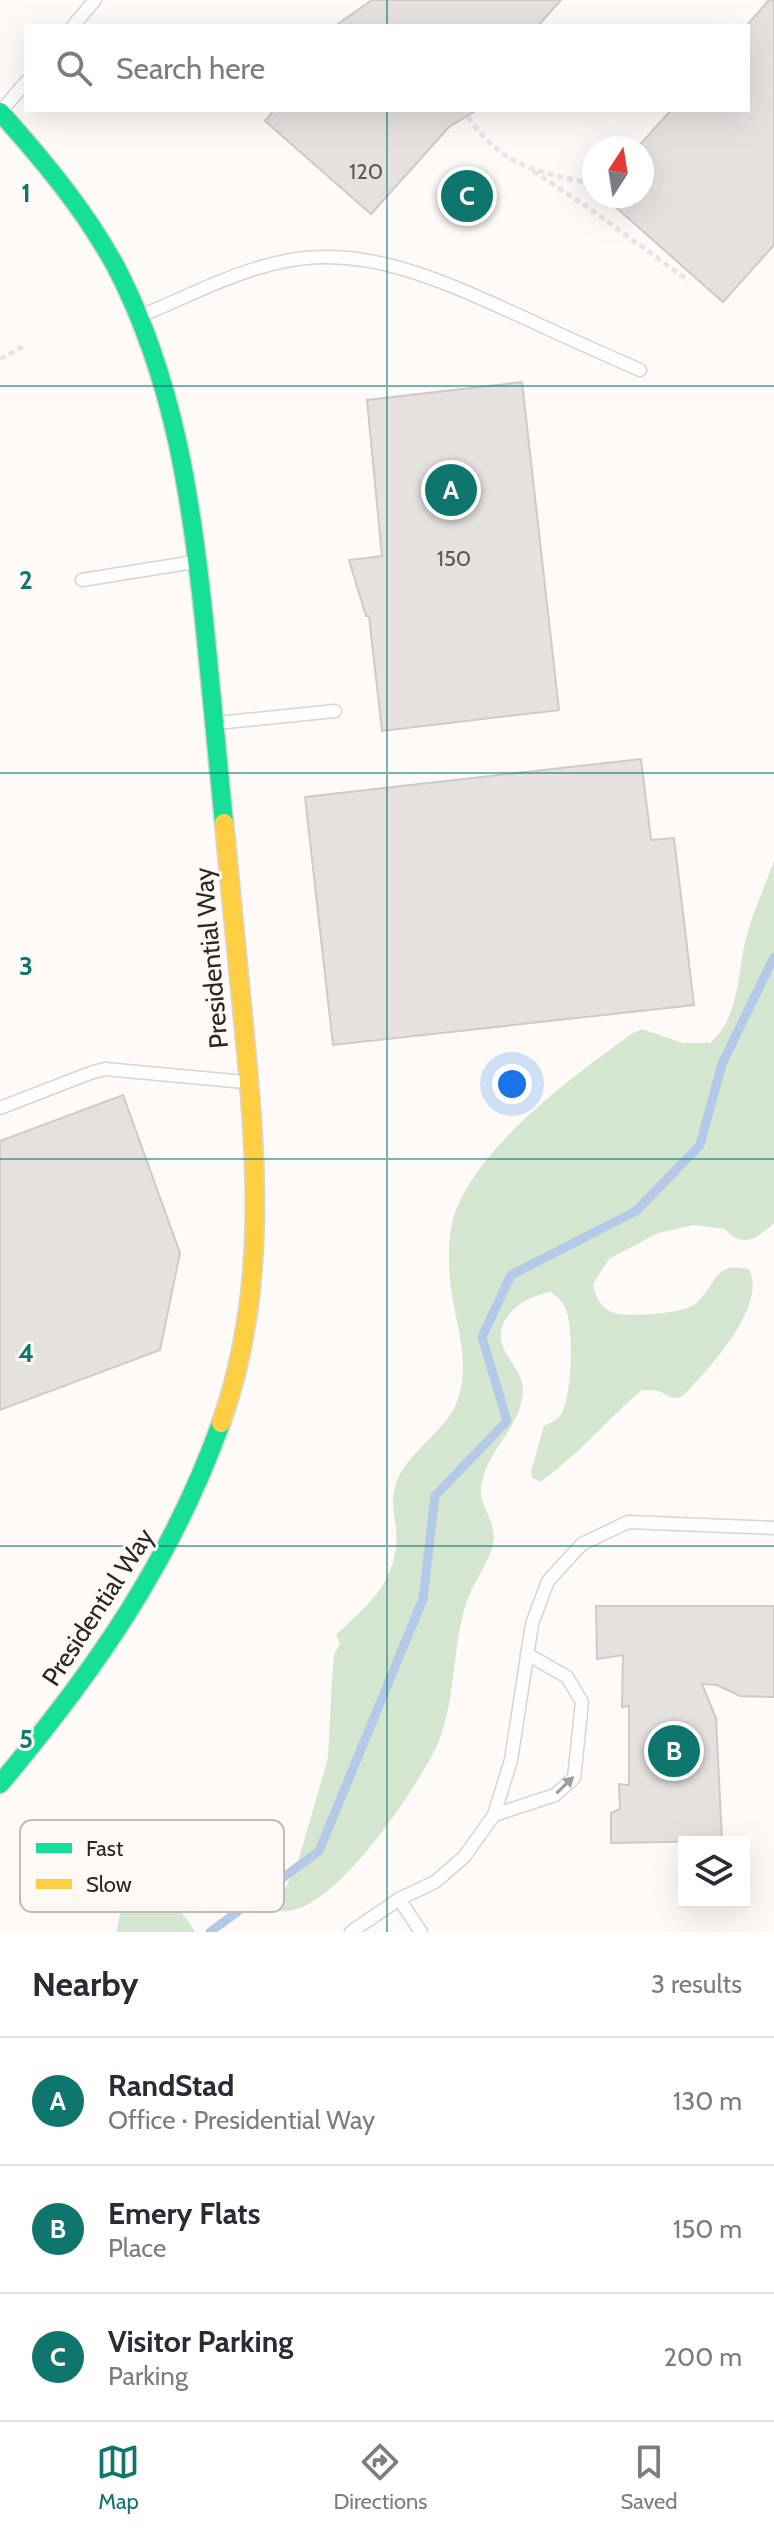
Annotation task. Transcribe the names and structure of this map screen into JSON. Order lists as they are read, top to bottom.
{
  "streets": {
    "street": ["Presidential Way"]
  },
  "house_numbers": ["120", "150"],
  "legend": ["Fast", "Slow"],
  "north": "top",
  "page": {
    "search": "Search here",
    "pins": ["C", "A", "B"],
    "heading": ["Nearby", "3 results"],
    "list": [
      {
        "mark": "A",
        "name": "RandStad",
        "note": "Office · Presidential Way",
        "value": "130 m"
      },
      {
        "mark": "B",
        "name": "Emery Flats",
        "note": "Place",
        "value": "150 m"
      },
      {
        "mark": "C",
        "name": "Visitor Parking",
        "note": "Parking",
        "value": "200 m"
      }
    ],
    "nav": ["Map", "Directions", "Saved"]
  },
  "grid": {
    "rows": [
      "1",
      "2",
      "3",
      "4",
      "5"
    ]
  }
}
